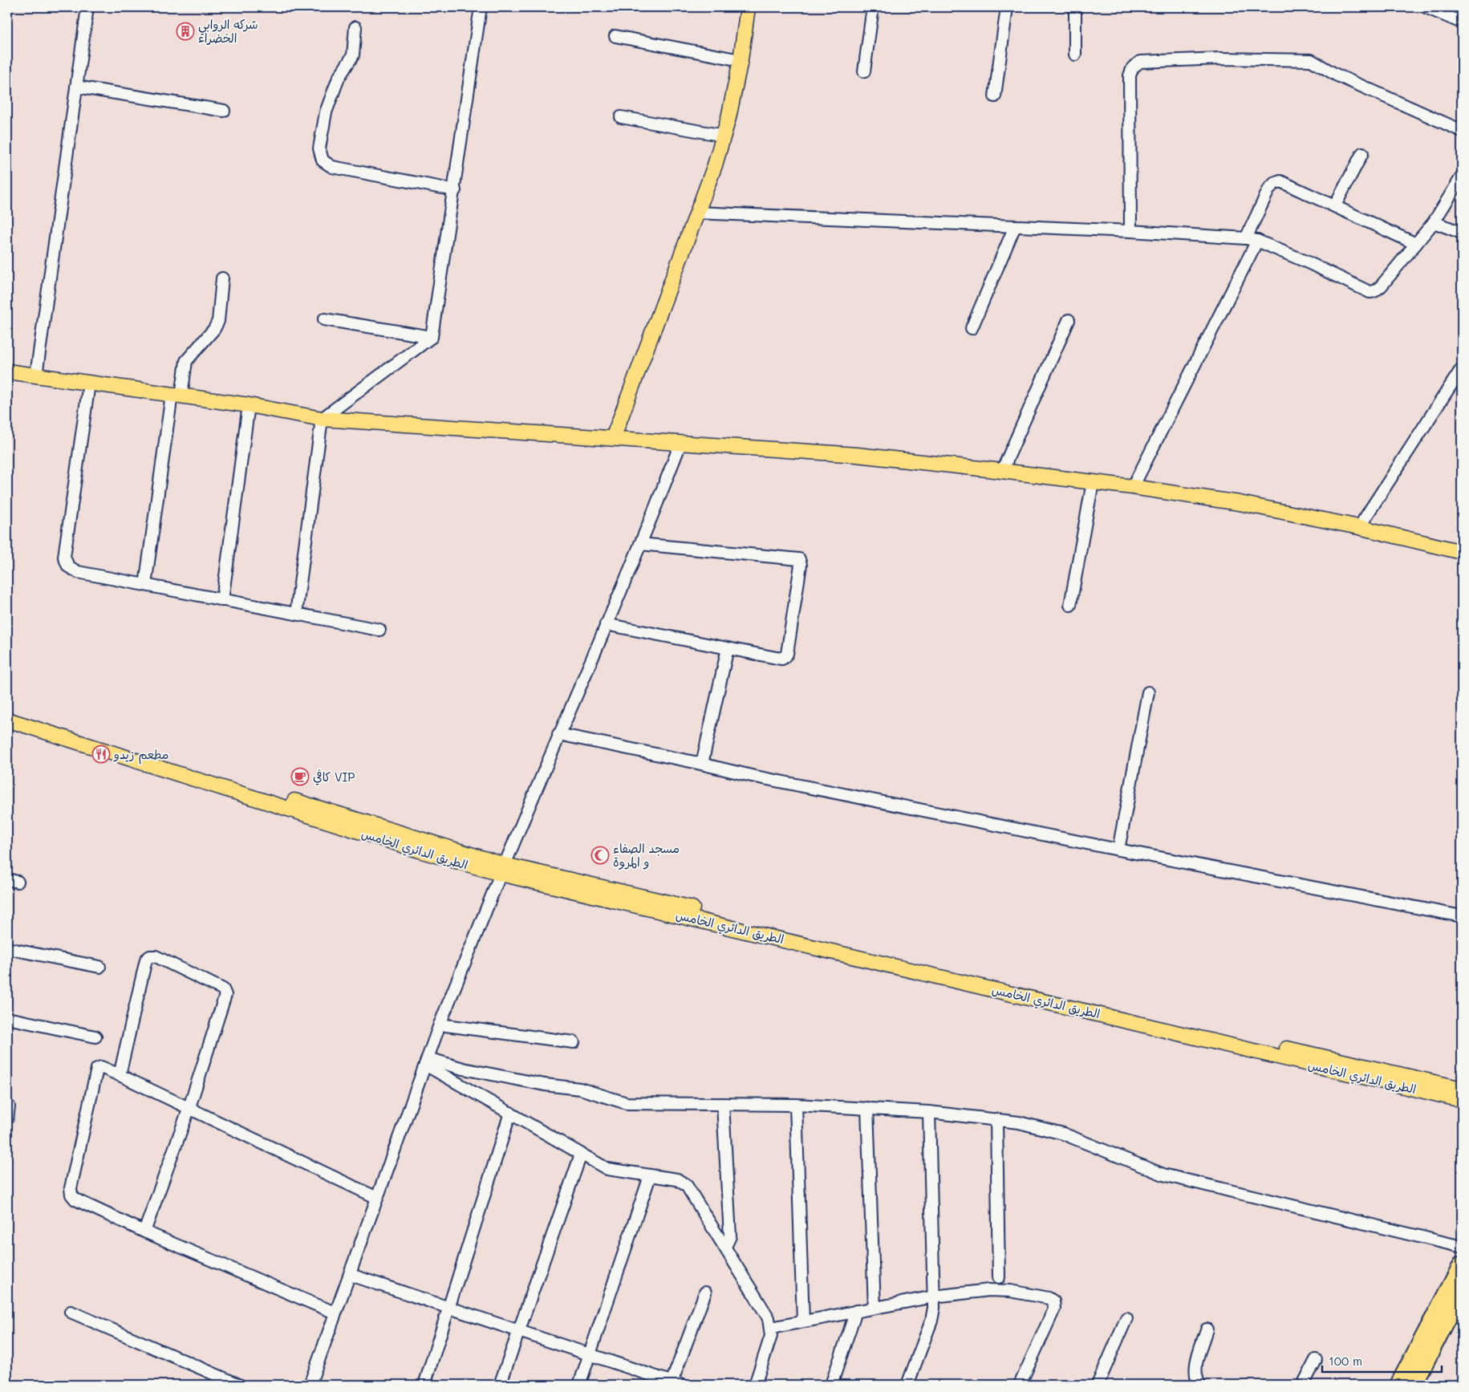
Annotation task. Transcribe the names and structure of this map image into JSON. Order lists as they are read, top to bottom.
{
  "streets": {
    "main road": ["الطريق الدائري الخامس"]
  },
  "places": {
    "building": ["شركه الروابي الخضراء"],
    "restaurant": ["مطعم زيدو"],
    "cafe": ["كافي VIP"],
    "mosque": ["مسجد الصفاء و المروة"]
  },
  "scale_bar": "100 m"
}
